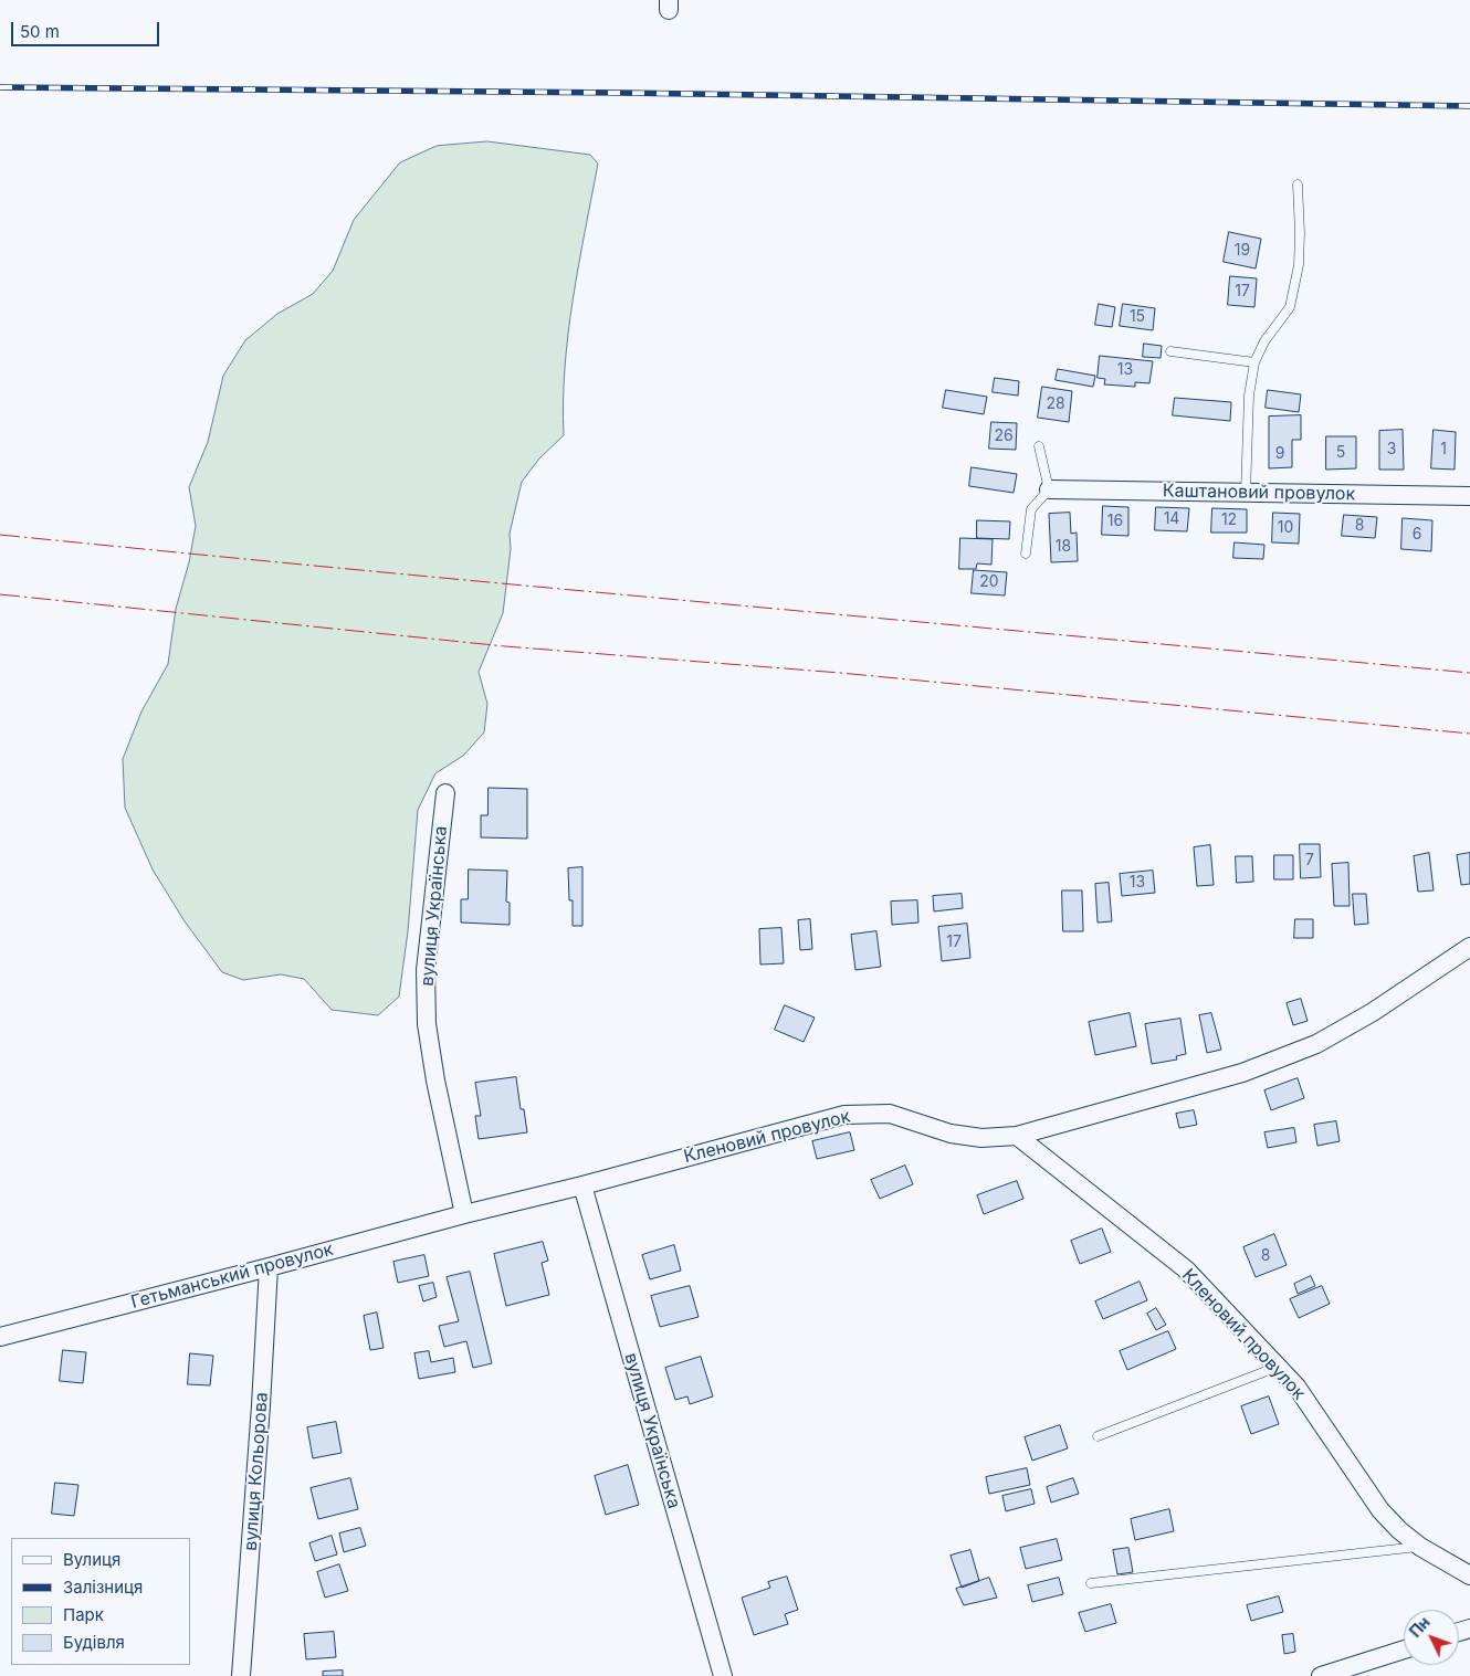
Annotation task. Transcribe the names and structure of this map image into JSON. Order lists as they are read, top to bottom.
{
  "streets": {
    "street": [
      "Каштановий провулок",
      "вулиця Українська",
      "Кленовий провулок",
      "Гетьманський провулок",
      "вулиця Кольорова"
    ]
  },
  "crossings": [
    ["вулиця Українська", "Кленовий провулок"],
    ["вулиця Українська", "Гетьманський провулок"],
    ["Кленовий провулок", "Гетьманський провулок"],
    ["Гетьманський провулок", "вулиця Кольорова"]
  ],
  "house_numbers": [
    "19",
    "17",
    "15",
    "13",
    "28",
    "26",
    "3",
    "1",
    "5",
    "9",
    "14",
    "12",
    "16",
    "8",
    "10",
    "6",
    "18",
    "20",
    "7",
    "13",
    "17",
    "8"
  ],
  "legend": [
    "Вулиця",
    "Залізниця",
    "Парк",
    "Будівля"
  ],
  "scale_bar": "50 m",
  "north": "top left"
}
